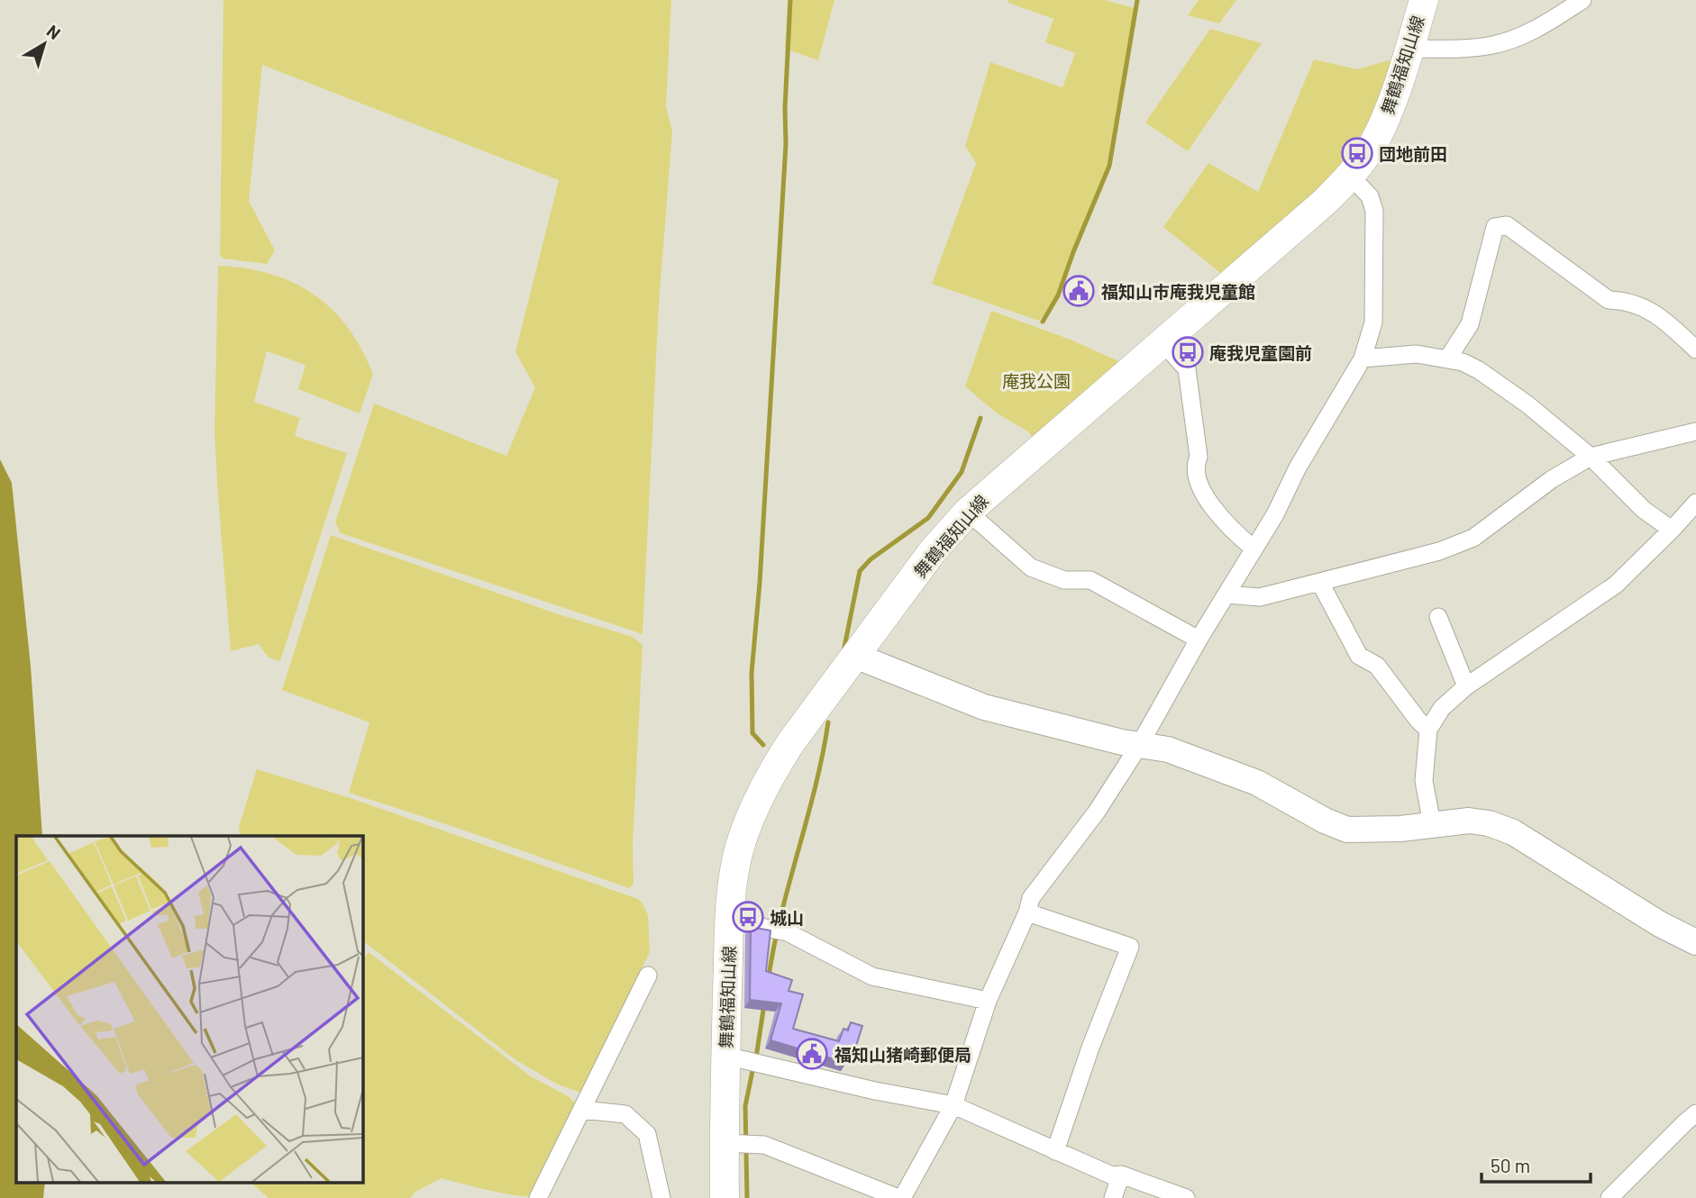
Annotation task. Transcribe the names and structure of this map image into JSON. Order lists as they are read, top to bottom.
{
  "streets": {
    "main road": ["舞鶴福知山線"]
  },
  "parks": ["庵我公園"],
  "places": {
    "bus stop": ["団地前田", "庵我児童園前", "城山"],
    "public building": ["福知山市庵我児童館", "福知山猪崎郵便局"]
  },
  "scale_bar": "50 m",
  "north": "top right"
}
